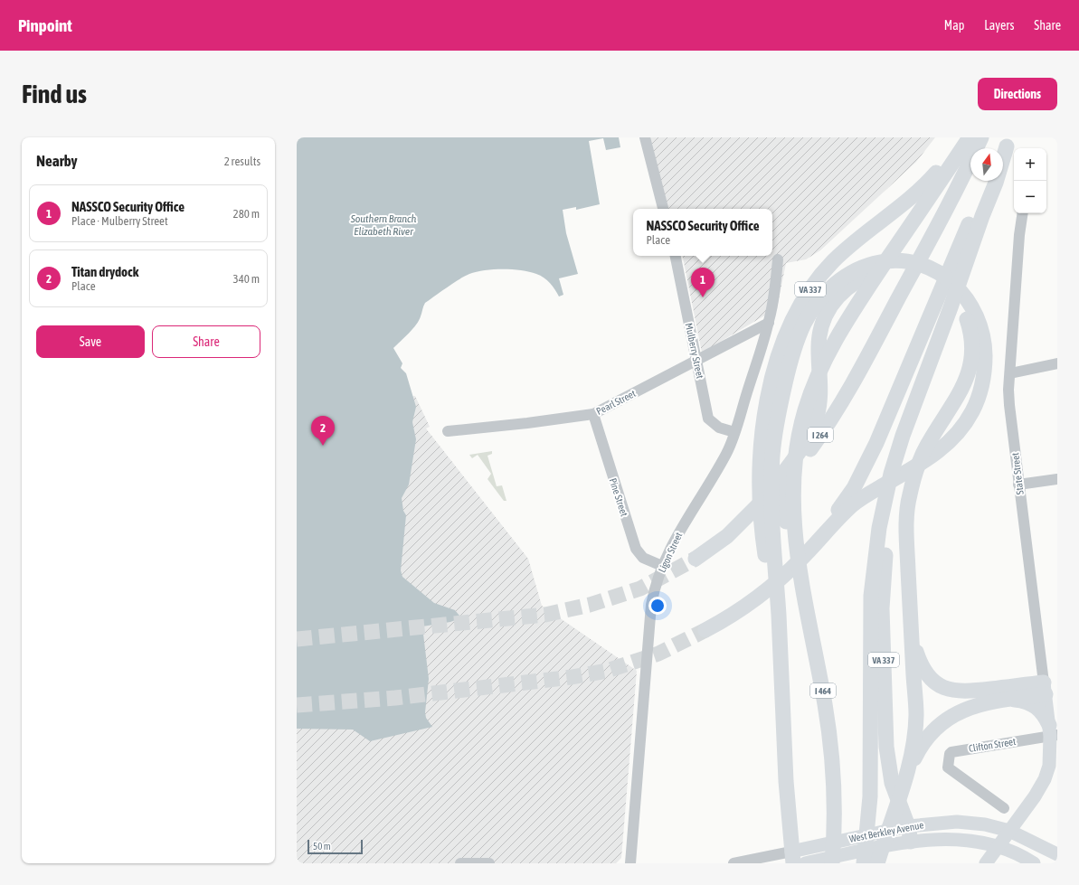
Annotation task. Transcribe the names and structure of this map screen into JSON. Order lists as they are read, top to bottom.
{
  "streets": {
    "highway": ["VA 337", "I 264", "I 464"],
    "main road": ["State Street", "West Berkley Avenue"],
    "street": [
      "Mulberry Street",
      "Pearl Street",
      "Pine Street",
      "Ligon Street",
      "Clifton Street"
    ]
  },
  "crossings": [
    ["VA 337", "I 264"],
    ["VA 337", "West Berkley Avenue"],
    ["Mulberry Street", "Pearl Street"],
    ["Mulberry Street", "Ligon Street"],
    ["Pearl Street", "Pine Street"],
    ["Pearl Street", "Ligon Street"],
    ["State Street", "Clifton Street"],
    ["Pine Street", "Ligon Street"]
  ],
  "water": ["Southern Branch Elizabeth River"],
  "scale_bar": "50 m",
  "north": "top",
  "page": {
    "header": "Pinpoint",
    "nav": ["Map", "Layers", "Share"],
    "buttons": [
      "Directions",
      ["Save", "Share"]
    ],
    "title": "Find us",
    "heading": ["Nearby", "2 results"],
    "map_buttons": ["+", "−"],
    "list": [
      {
        "mark": "1",
        "name": "NASSCO Security Office",
        "note": "Place · Mulberry Street",
        "value": "280 m"
      },
      {
        "mark": "2",
        "name": "Titan drydock",
        "note": "Place",
        "value": "340 m"
      }
    ],
    "popup": ["NASSCO Security Office", "Place"],
    "pins": ["1", "2"],
    "scale": "50 m"
  }
}
